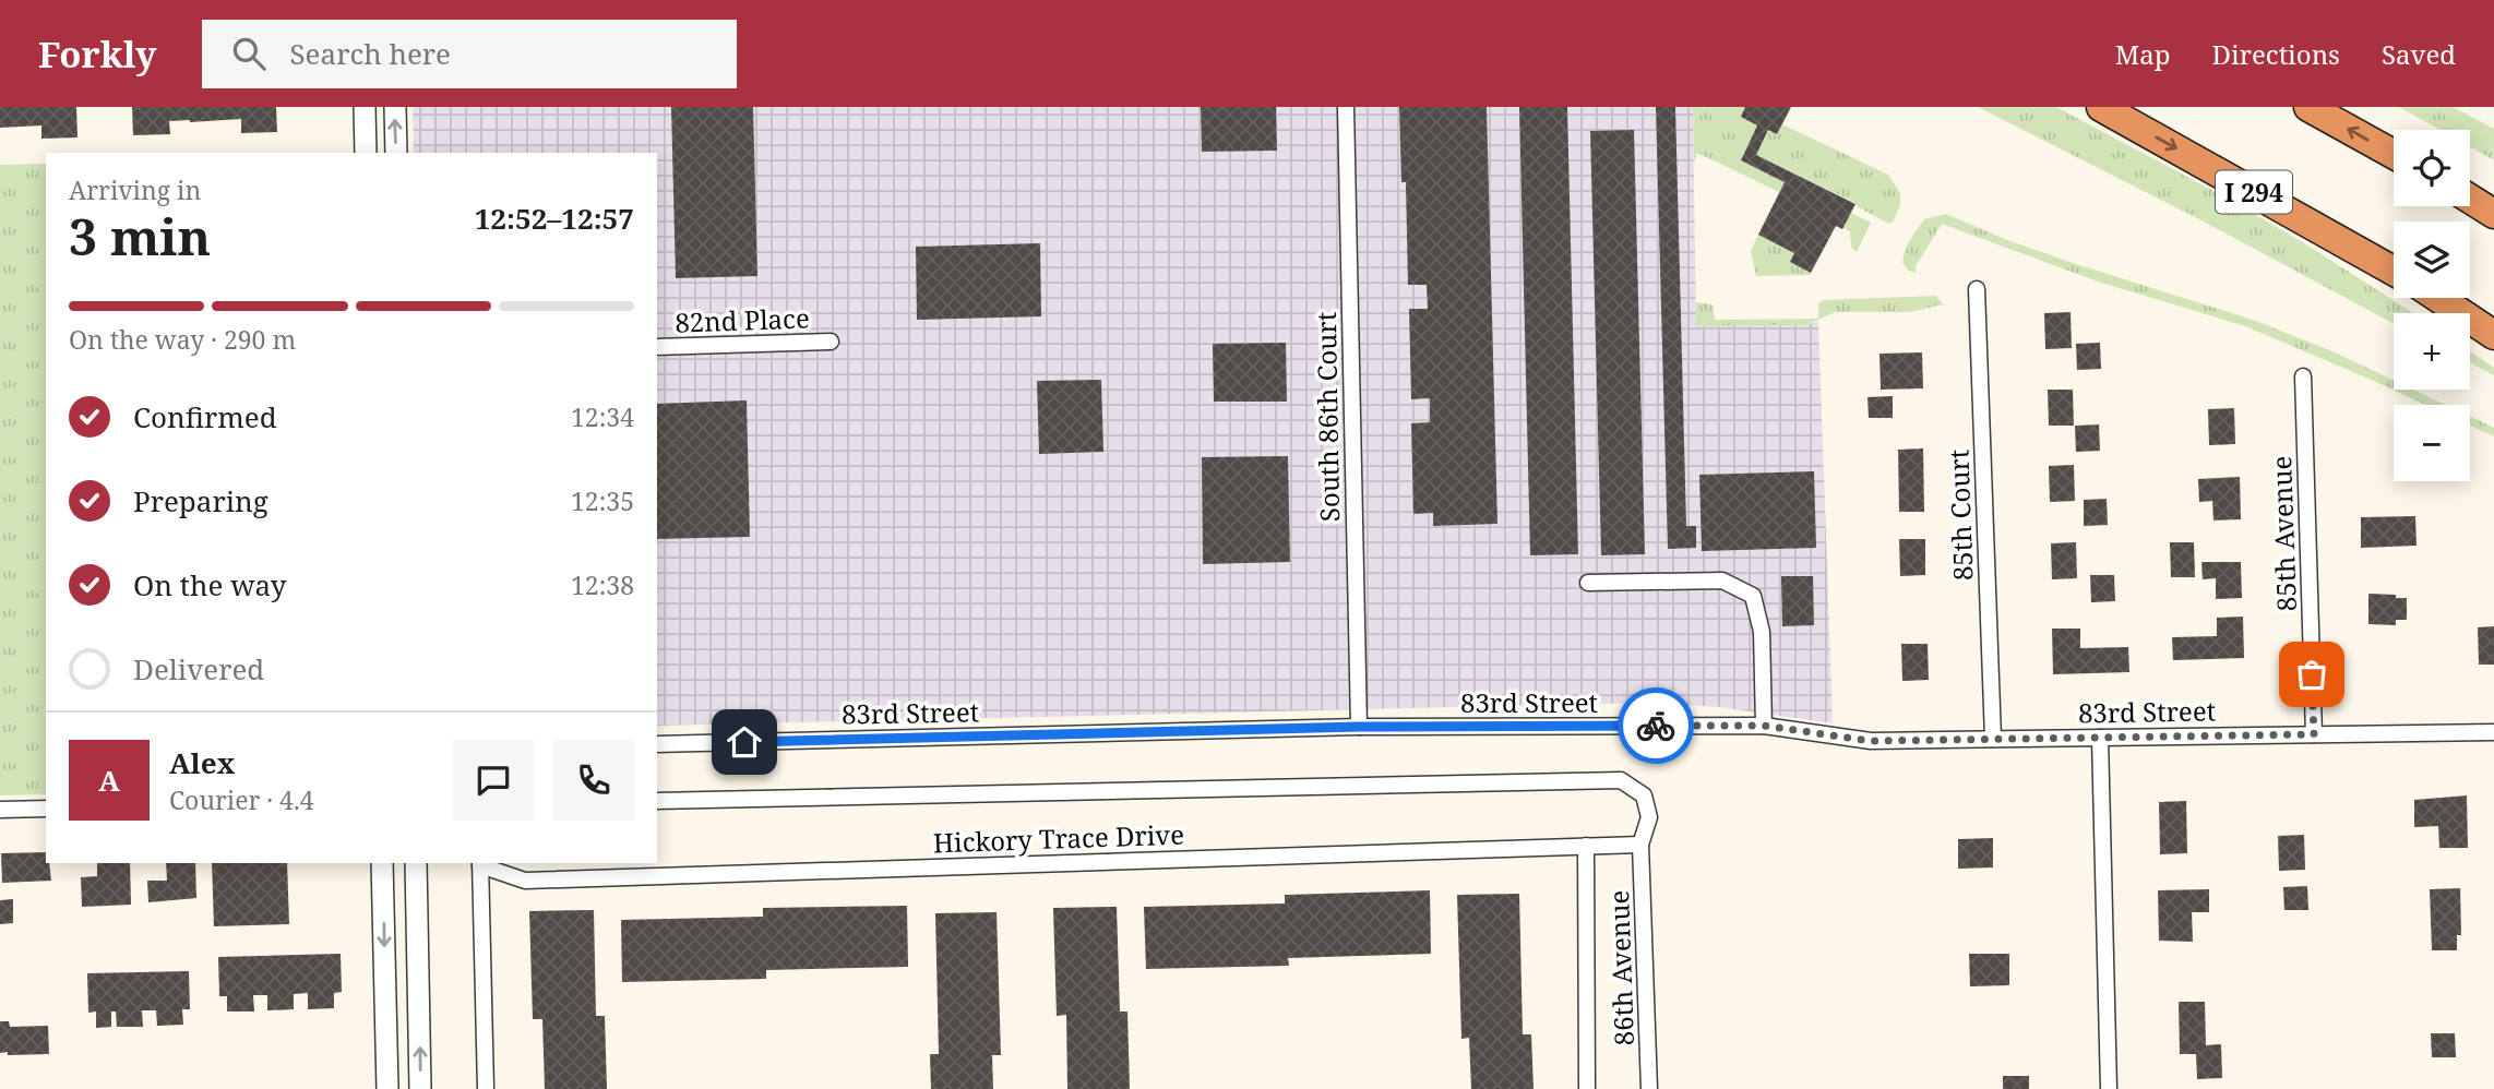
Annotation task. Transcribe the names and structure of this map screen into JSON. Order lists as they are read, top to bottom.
{
  "streets": {
    "highway": ["I 294"],
    "street": [
      "82nd Place",
      "South 86th Court",
      "85th Court",
      "85th Avenue",
      "83rd Street",
      "Hickory Trace Drive",
      "86th Avenue"
    ]
  },
  "crossings": [
    ["South 86th Court", "83rd Street"],
    ["85th Court", "83rd Street"],
    ["85th Avenue", "83rd Street"],
    ["Hickory Trace Drive", "86th Avenue"]
  ],
  "page": {
    "header": "Forkly",
    "search": "Search here",
    "nav": ["Map", "Directions", "Saved"],
    "map_buttons": ["+", "−"],
    "heading": ["3 min", "Arriving in", "12:52–12:57"],
    "panel": ["Alex", "Courier · 4.4"],
    "bar": "On the way · 290 m",
    "list": [
      ["Confirmed", "12:34"],
      ["Preparing", "12:35"],
      ["On the way", "12:38"],
      "Delivered"
    ],
    "round": "A"
  }
}
